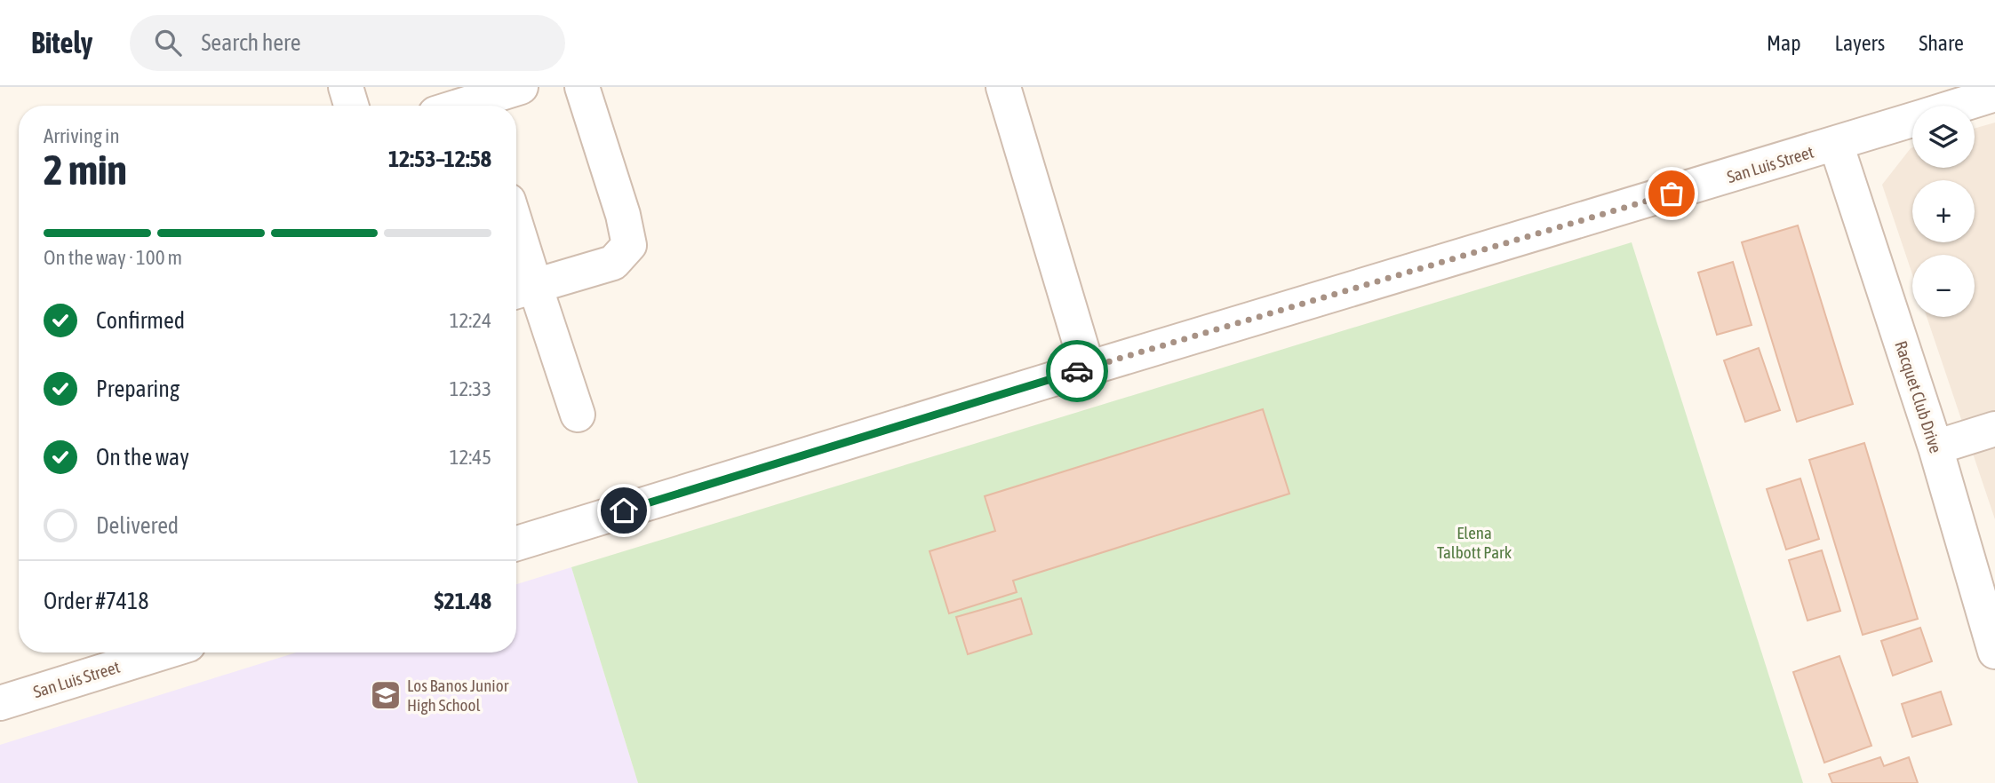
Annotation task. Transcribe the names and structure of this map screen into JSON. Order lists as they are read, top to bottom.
{
  "streets": {
    "street": ["San Luis Street", "Racquet Club Drive"]
  },
  "crossings": [
    ["San Luis Street", "Racquet Club Drive"]
  ],
  "parks": ["Elena Talbott Park"],
  "places": {
    "school or university": ["Los Banos Junior High School"]
  },
  "page": {
    "header": "Bitely",
    "search": "Search here",
    "nav": ["Map", "Layers", "Share"],
    "map_buttons": ["+", "−"],
    "heading": ["2 min", "Arriving in", "12:53–12:58"],
    "panel": ["Order #7418", "$21.48"],
    "bar": "On the way · 100 m",
    "list": [
      ["Confirmed", "12:24"],
      ["Preparing", "12:33"],
      ["On the way", "12:45"],
      "Delivered"
    ]
  }
}
